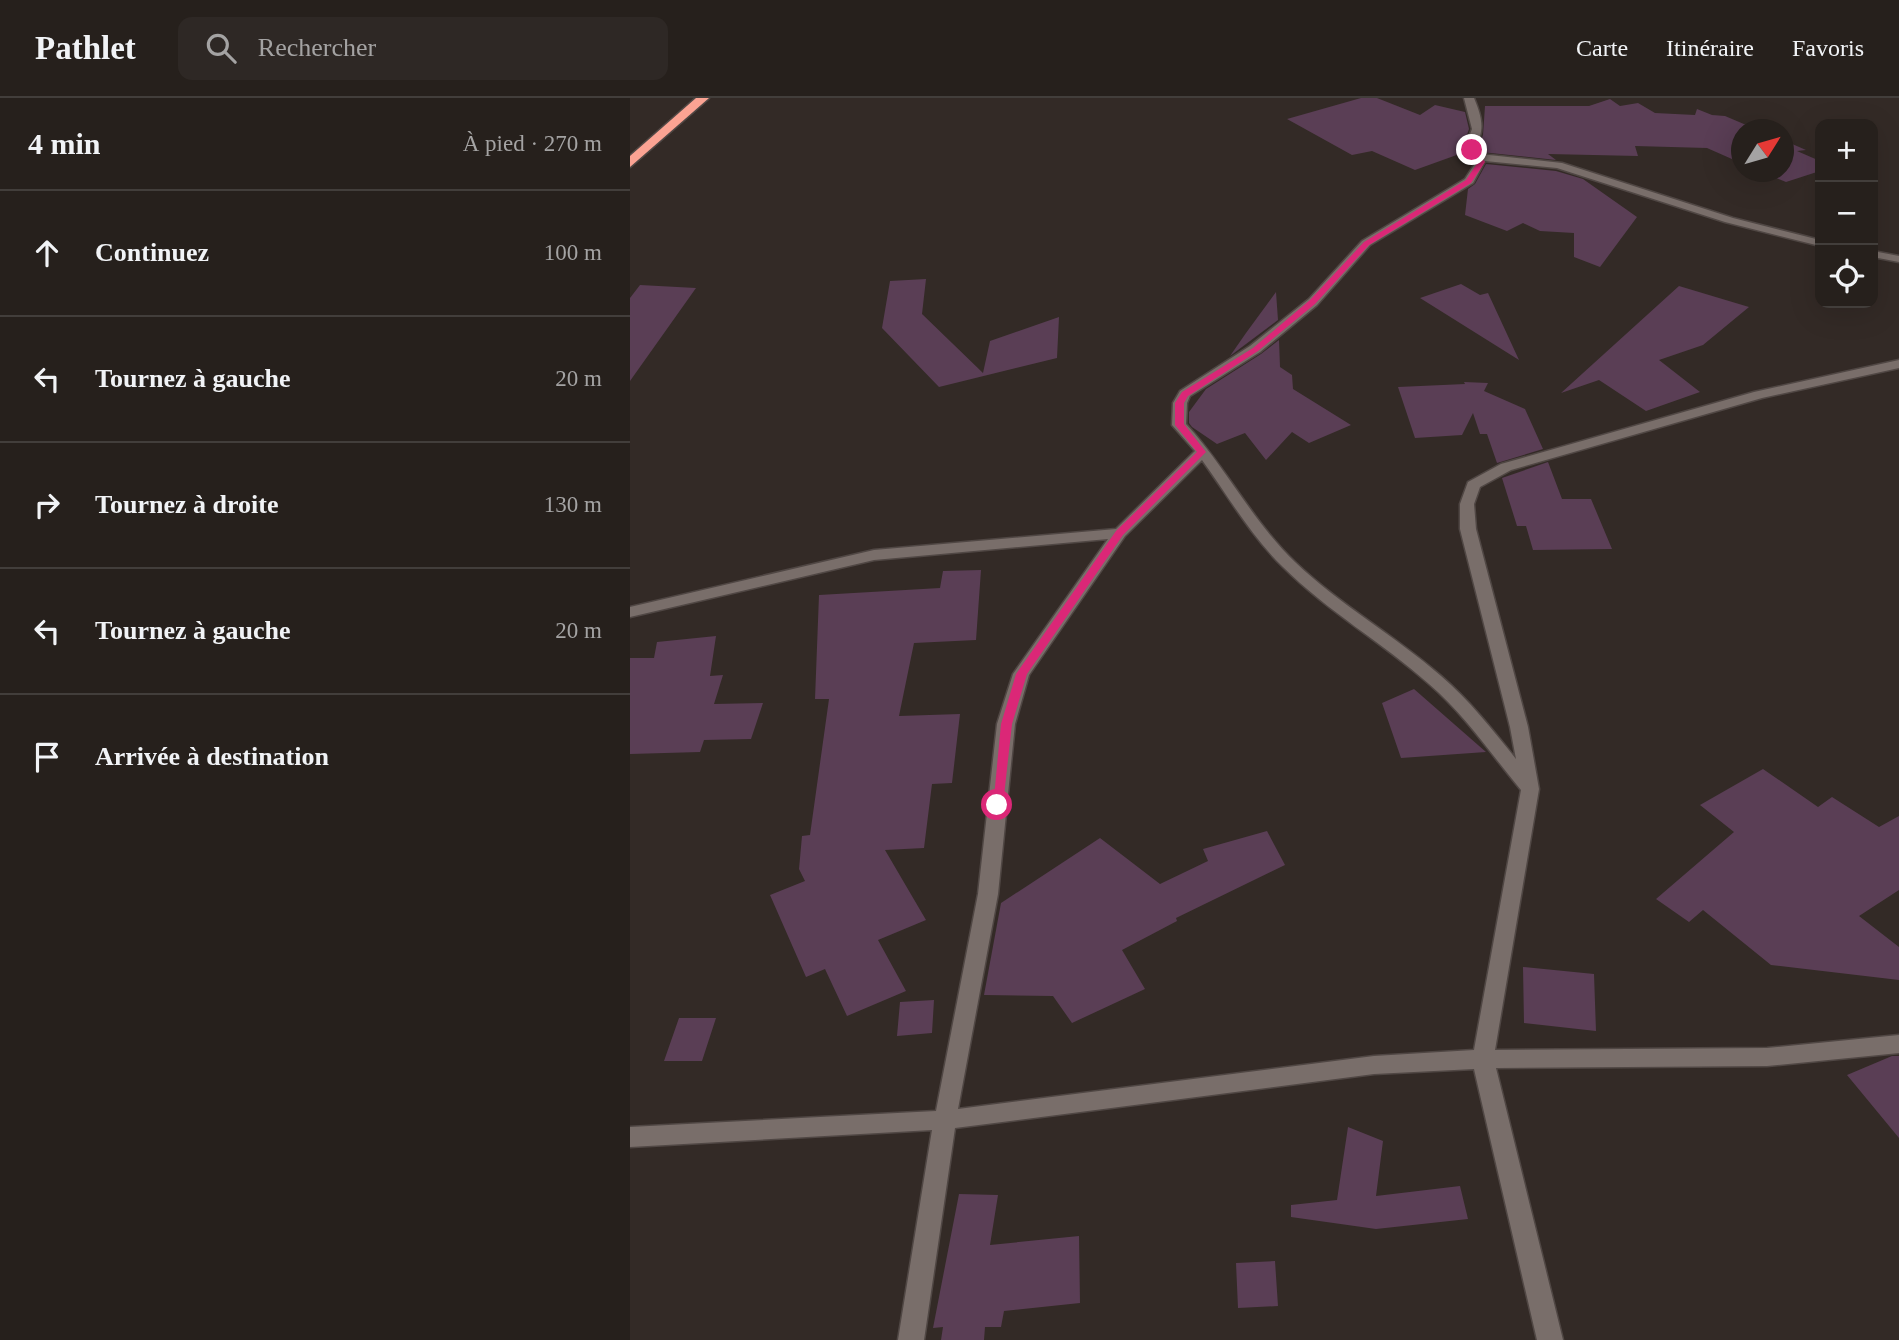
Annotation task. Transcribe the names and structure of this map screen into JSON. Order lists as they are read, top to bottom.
{
  "north": "top right",
  "page": {
    "header": "Pathlet",
    "search": "Rechercher",
    "nav": ["Carte", "Itinéraire", "Favoris"],
    "heading": ["4 min", "À pied · 270 m"],
    "map_buttons": ["+", "−"],
    "list": [
      ["Continuez", "100 m"],
      ["Tournez à gauche", "20 m"],
      ["Tournez à droite", "130 m"],
      ["Tournez à gauche", "20 m"],
      "Arrivée à destination"
    ]
  }
}
